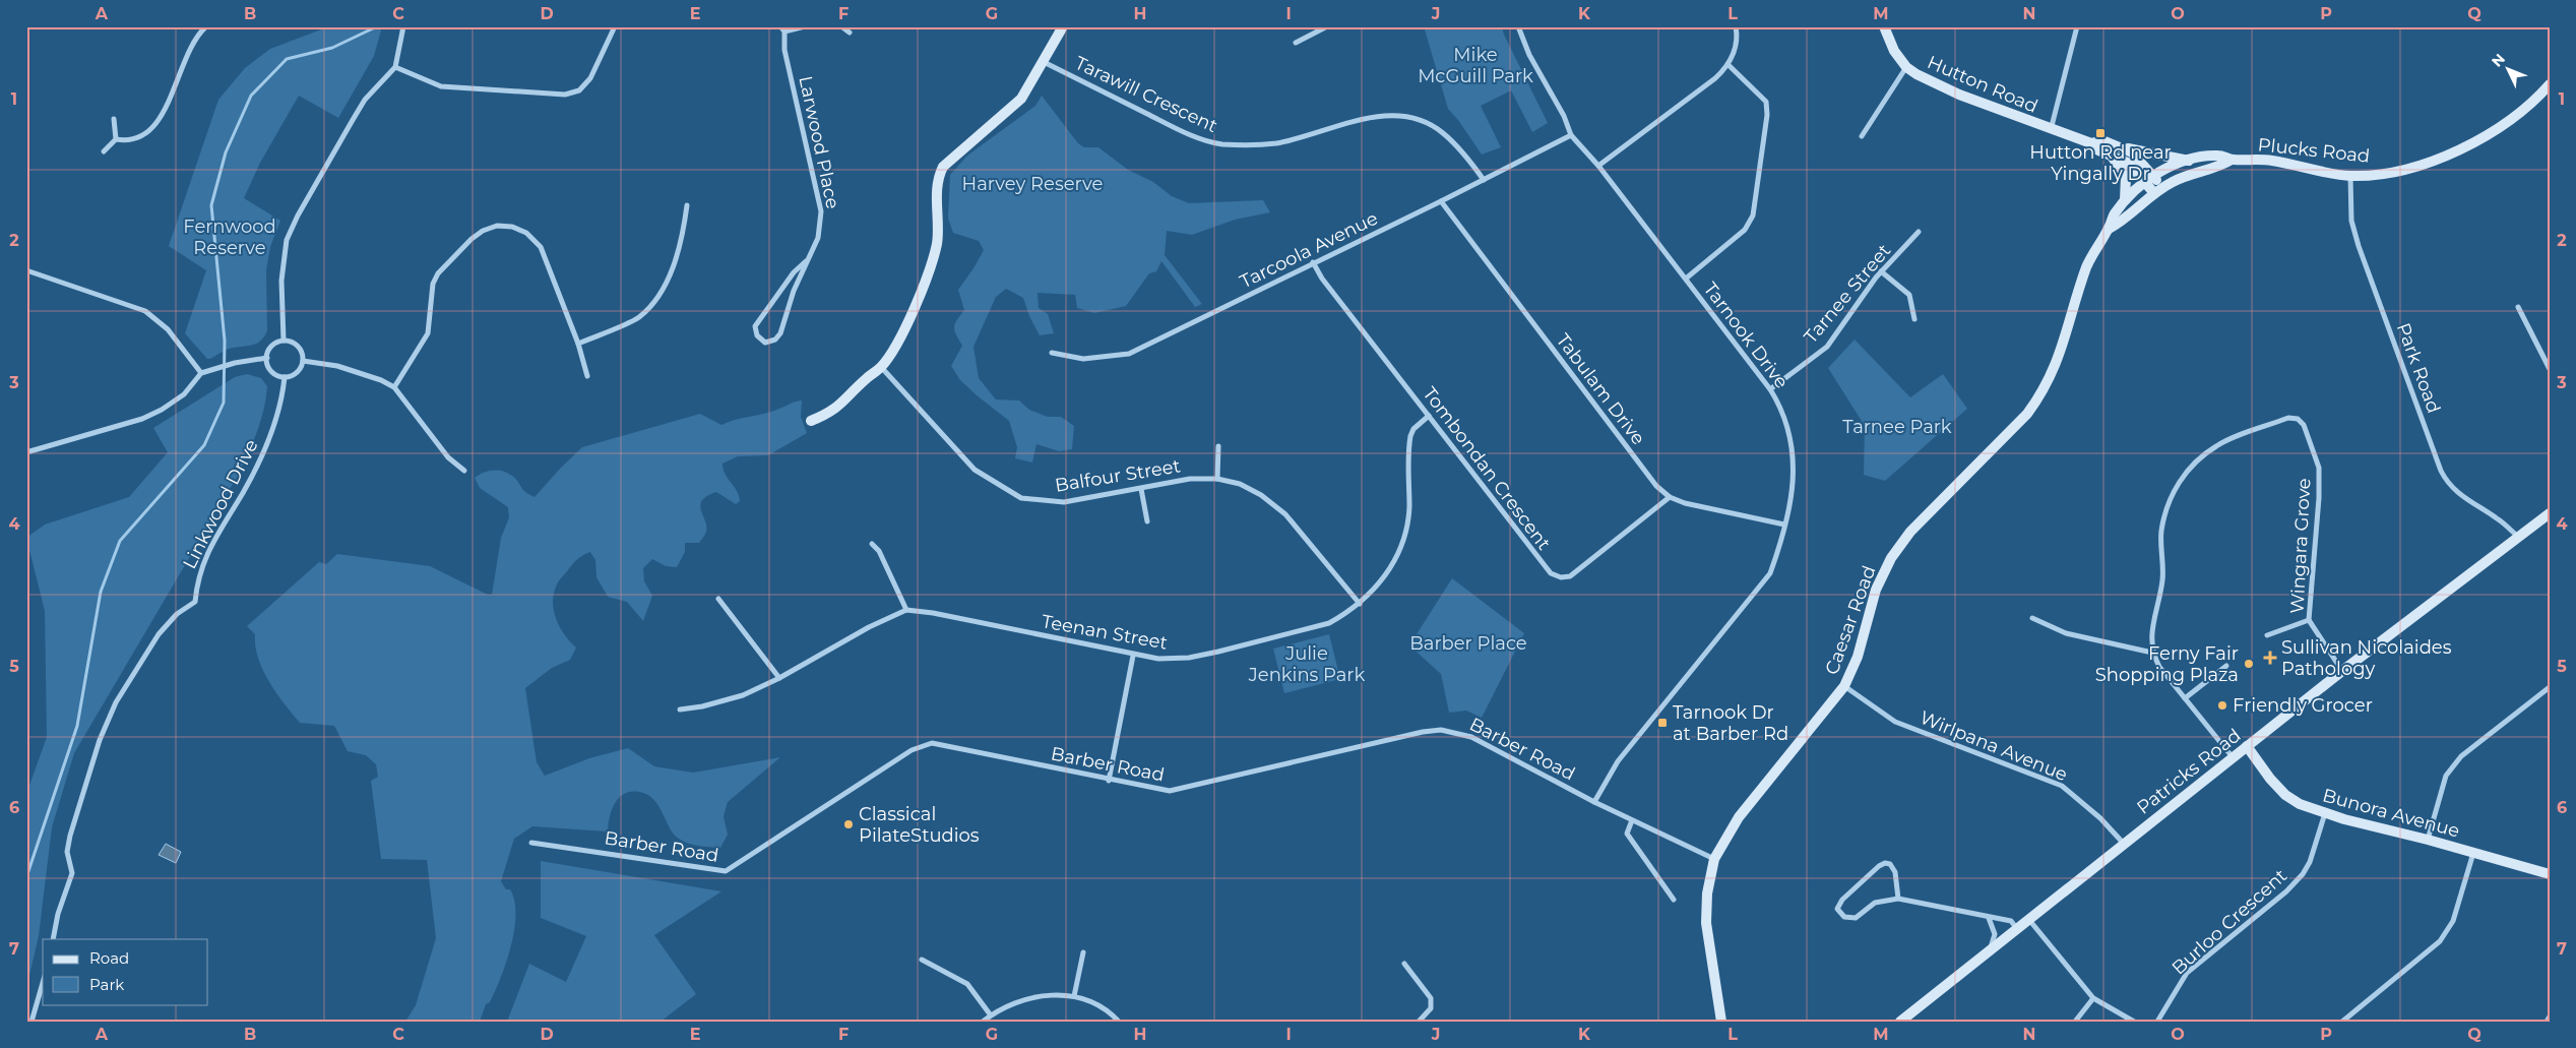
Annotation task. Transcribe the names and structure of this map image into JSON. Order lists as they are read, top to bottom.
{
  "streets": {
    "street": [
      "Hutton Road",
      "Tarawill Crescent",
      "Larwood Place",
      "Plucks Road",
      "Tarcoola Avenue",
      "Tarnee Street",
      "Tarnook Drive",
      "Park Road",
      "Tabulam Drive",
      "Tombondan Crescent",
      "Balfour Street",
      "Linkwood Drive",
      "Wingara Grove",
      "Caesar Road",
      "Teenan Street",
      "Wirlpana Avenue",
      "Barber Road",
      "Patricks Road",
      "Bunora Avenue",
      "Burloo Crescent"
    ]
  },
  "crossings": [
    ["Hutton Road", "Plucks Road"],
    ["Hutton Road", "Caesar Road"],
    ["Tarawill Crescent", "Tarcoola Avenue"],
    ["Plucks Road", "Park Road"],
    ["Plucks Road", "Caesar Road"],
    ["Tarcoola Avenue", "Tarnook Drive"],
    ["Tarcoola Avenue", "Tabulam Drive"],
    ["Tarcoola Avenue", "Tombondan Crescent"],
    ["Tarnee Street", "Tarnook Drive"],
    ["Tarnook Drive", "Tabulam Drive"],
    ["Tarnook Drive", "Barber Road"],
    ["Park Road", "Patricks Road"],
    ["Tabulam Drive", "Tombondan Crescent"],
    ["Tombondan Crescent", "Teenan Street"],
    ["Balfour Street", "Teenan Street"],
    ["Wingara Grove", "Patricks Road"],
    ["Caesar Road", "Wirlpana Avenue"],
    ["Caesar Road", "Barber Road"],
    ["Wirlpana Avenue", "Patricks Road"],
    ["Patricks Road", "Bunora Avenue"],
    ["Bunora Avenue", "Burloo Crescent"]
  ],
  "parks": [
    "Mike McGuill Park",
    "Harvey Reserve",
    "Fernwood Reserve",
    "Tarnee Park",
    "Barber Place",
    "Julie Jenkins Park"
  ],
  "places": {
    "transit": ["Hutton Rd near Yingally Dr", "Tarnook Dr at Barber Rd"],
    "health": ["Sullivan Nicolaides Pathology"],
    "other": ["Ferny Fair Shopping Plaza", "Friendly Grocer", "Classical PilateStudios"]
  },
  "legend": ["Road", "Park"],
  "north": "top left",
  "grid": {
    "columns": [
      "A",
      "B",
      "C",
      "D",
      "E",
      "F",
      "G",
      "H",
      "I",
      "J",
      "K",
      "L",
      "M",
      "N",
      "O",
      "P",
      "Q"
    ],
    "rows": [
      "1",
      "2",
      "3",
      "4",
      "5",
      "6",
      "7"
    ]
  }
}
